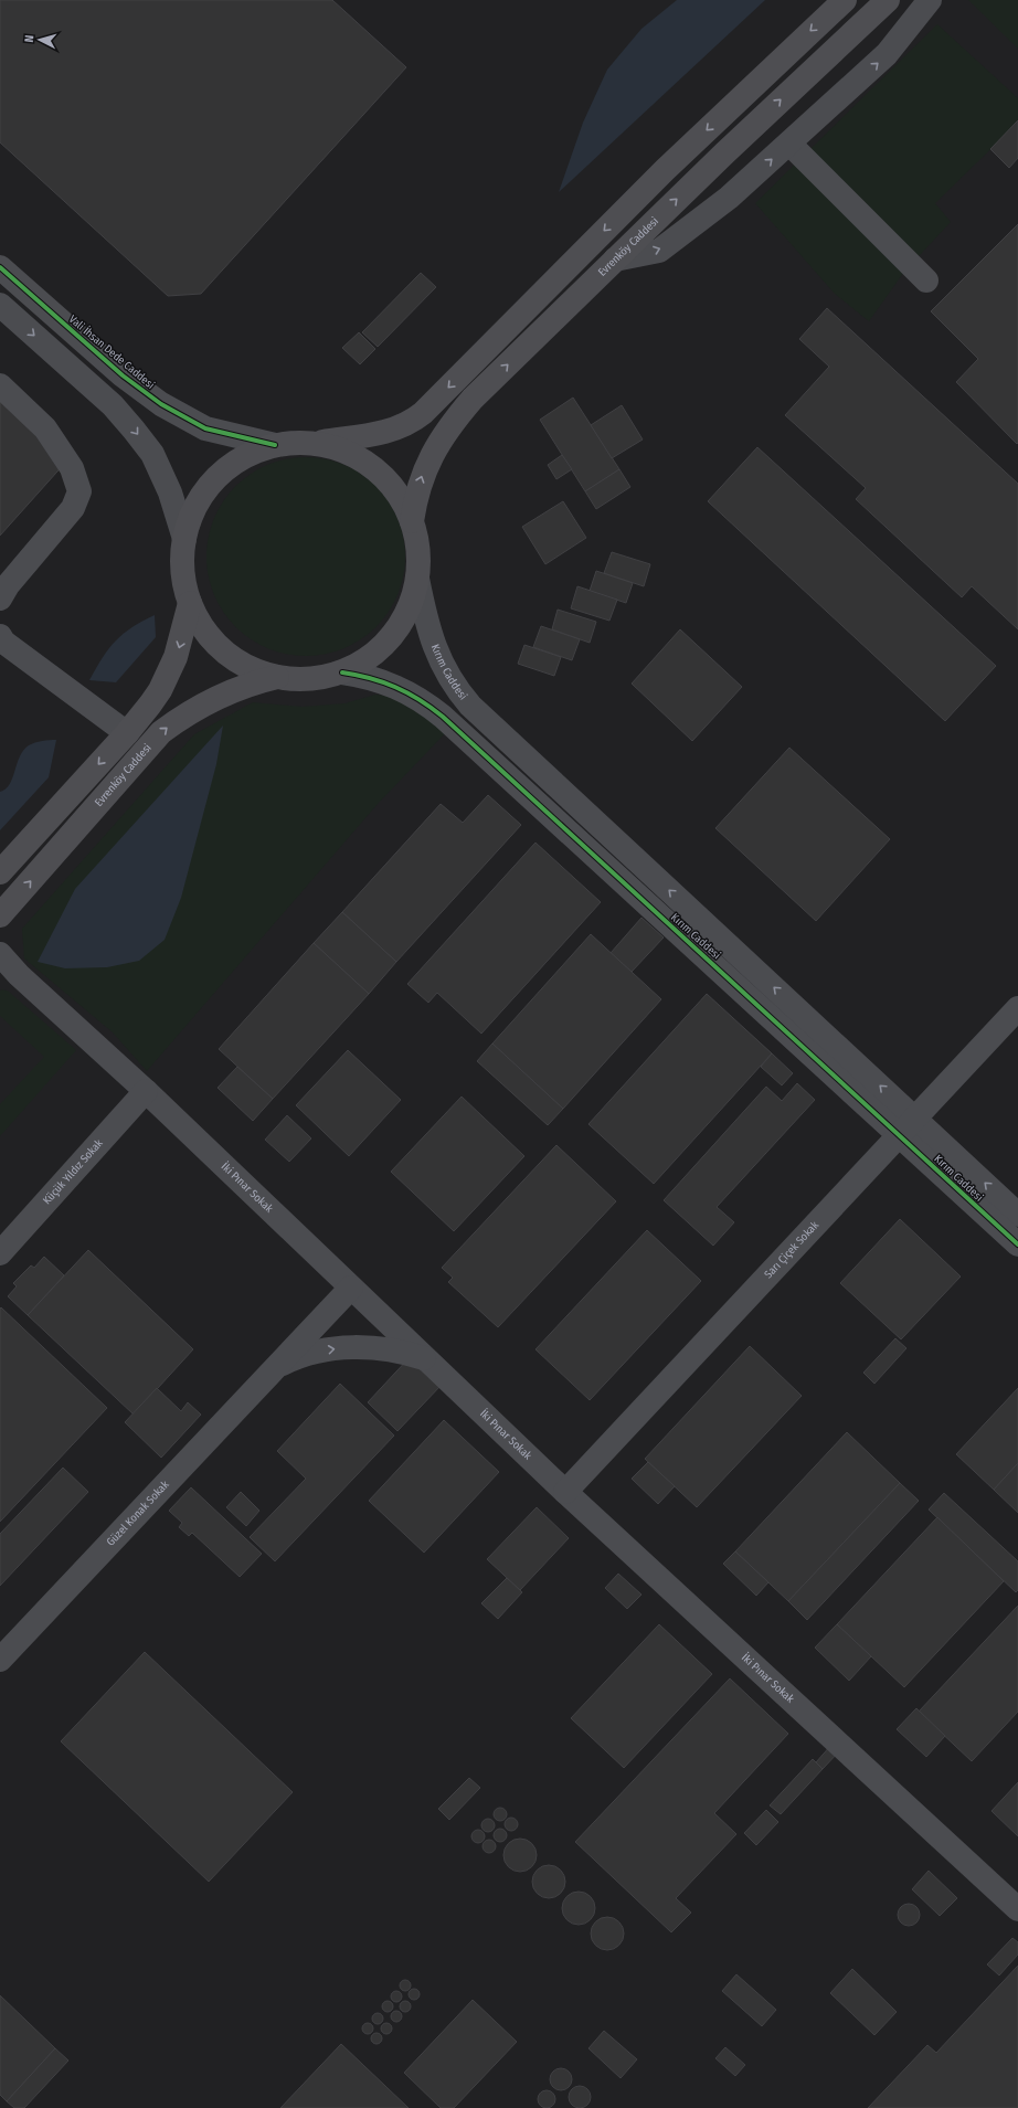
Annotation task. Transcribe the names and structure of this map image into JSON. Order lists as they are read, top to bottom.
{
  "streets": {
    "main road": ["Evrenköy Caddesi"],
    "street": [
      "Vali İhsan Dede Caddesi",
      "Kırım Caddesi",
      "Küçük Yıldız Sokak",
      "İki Pınar Sokak",
      "Sarı Çiçek Sokak",
      "Güzel Konak Sokak"
    ]
  },
  "crossings": [
    ["Kırım Caddesi", "Sarı Çiçek Sokak"],
    ["Küçük Yıldız Sokak", "İki Pınar Sokak"],
    ["İki Pınar Sokak", "Sarı Çiçek Sokak"],
    ["İki Pınar Sokak", "Güzel Konak Sokak"]
  ],
  "north": "left"
}
